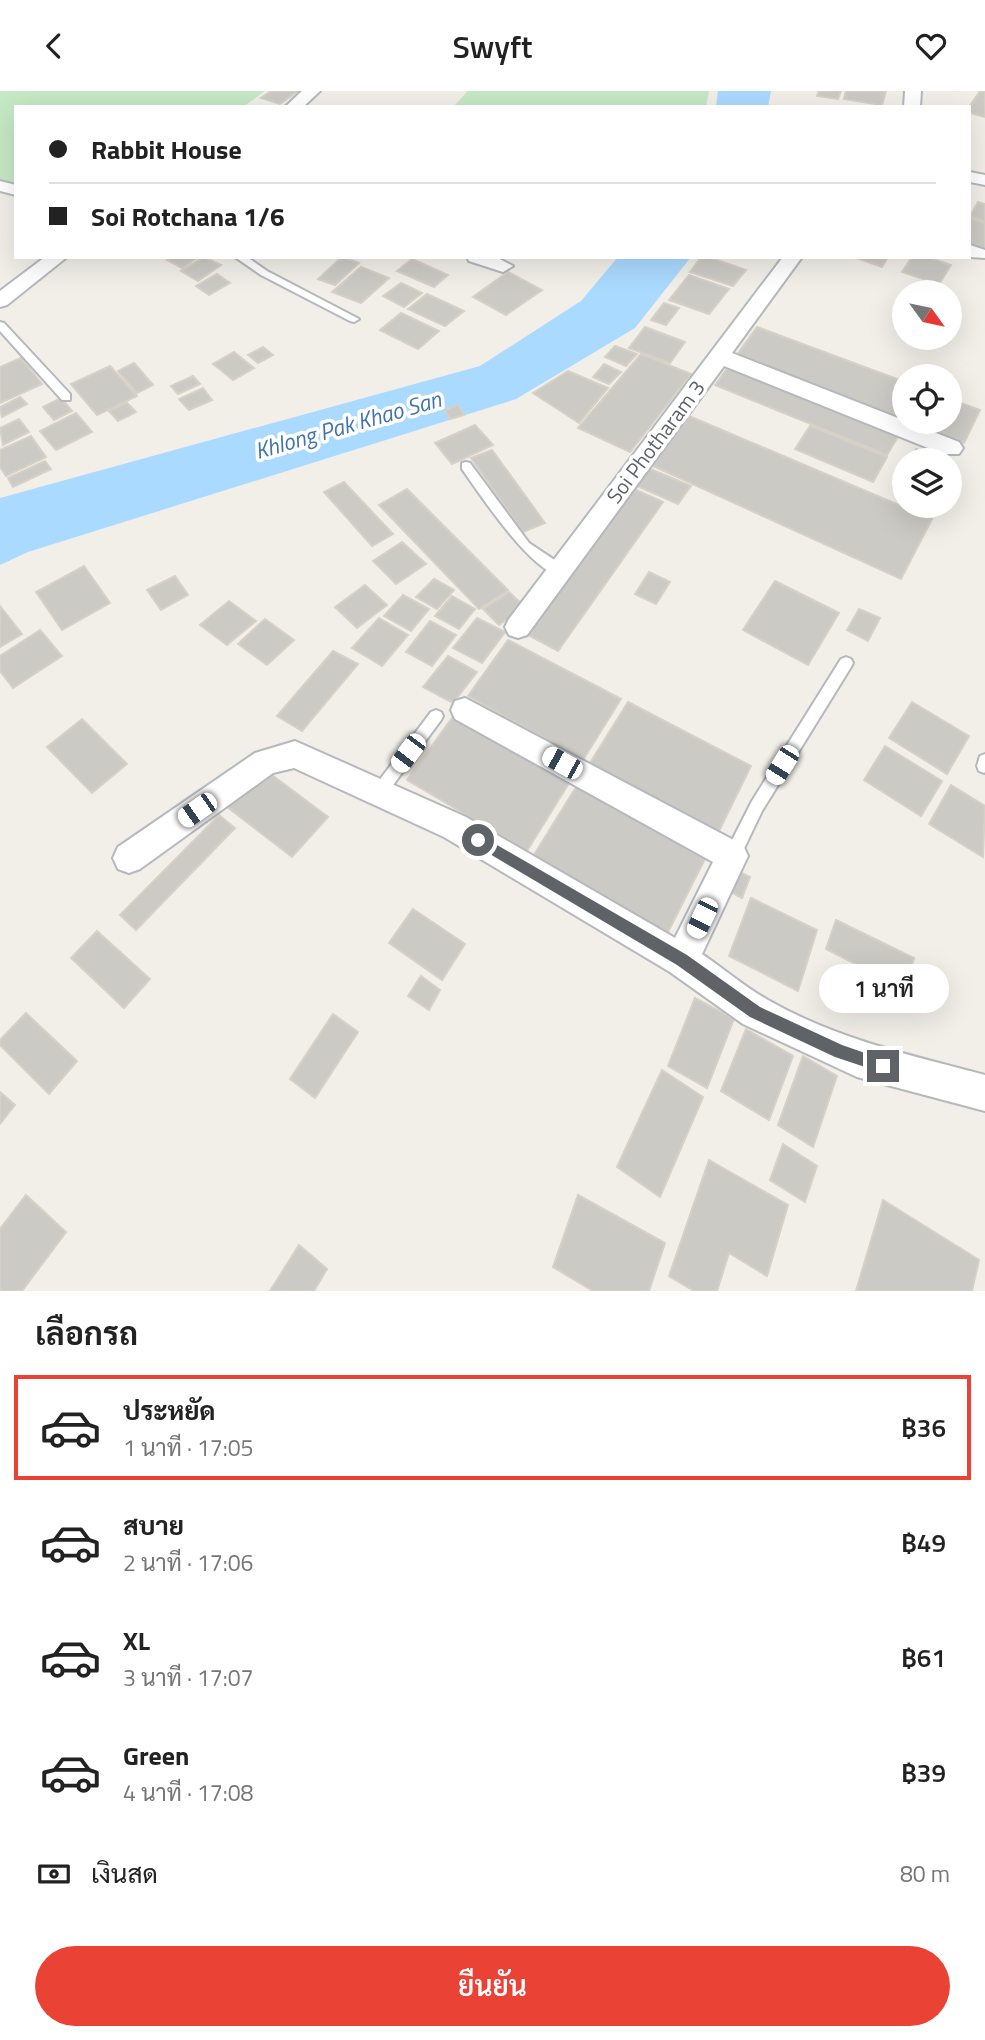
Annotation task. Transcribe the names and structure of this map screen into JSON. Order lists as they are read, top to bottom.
{
  "streets": {
    "street": ["Soi Photharam 3"]
  },
  "water": ["Khlong Pak Khao San"],
  "north": "bottom right",
  "page": {
    "header": "Swyft",
    "banner": ["Rabbit House", "Soi Rotchana 1/6"],
    "bubble": "1 นาที",
    "heading": "เลือกรถ",
    "list": [
      {
        "name": "ประหยัด",
        "note": "1 นาที · 17:05",
        "value": "฿36"
      },
      {
        "name": "สบาย",
        "note": "2 นาที · 17:06",
        "value": "฿49"
      },
      {
        "name": "XL",
        "note": "3 นาที · 17:07",
        "value": "฿61"
      },
      {
        "name": "Green",
        "note": "4 นาที · 17:08",
        "value": "฿39"
      }
    ],
    "pay": ["เงินสด", "80 m"],
    "buttons": "ยืนยัน"
  }
}
